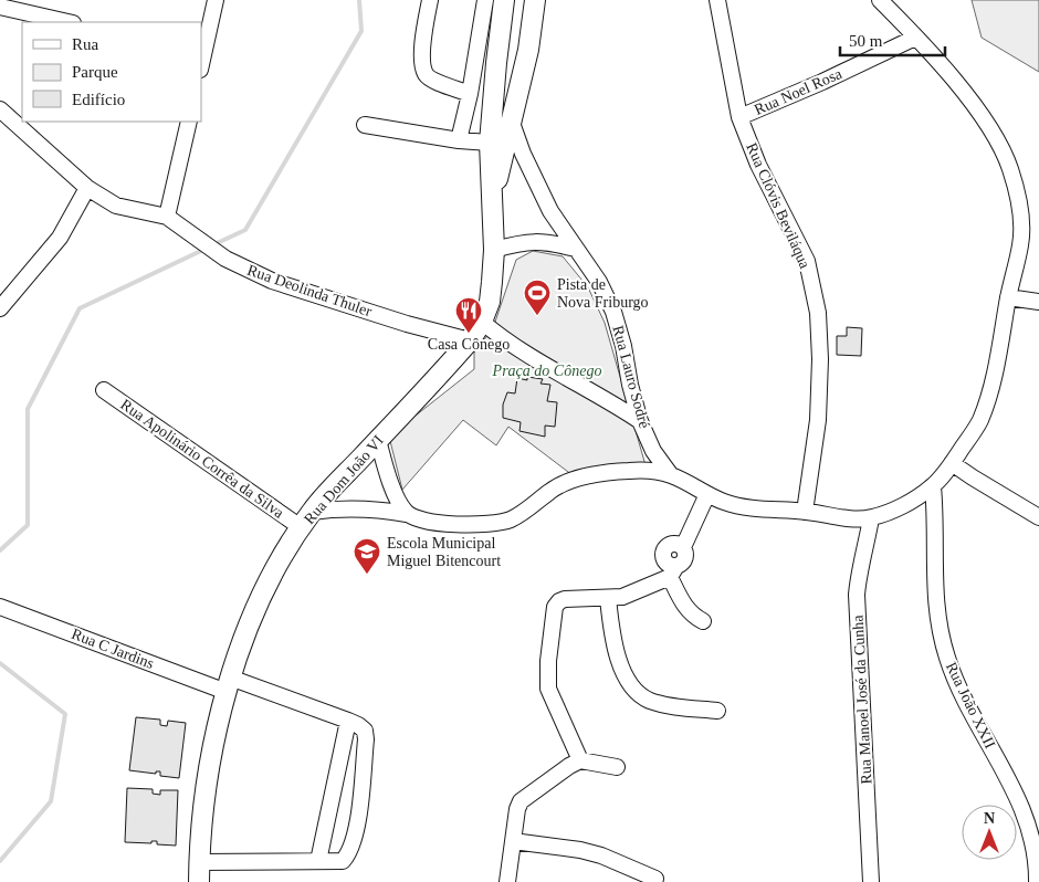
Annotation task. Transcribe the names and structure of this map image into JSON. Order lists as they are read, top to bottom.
{
  "streets": {
    "main road": ["Rua Dom João VI"],
    "street": [
      "Rua Noel Rosa",
      "Rua Clóvis Beviláqua",
      "Rua Deolinda Thuler",
      "Rua Lauro Sodré",
      "Rua Apolinário Corrêa da Silva",
      "Rua C Jardins",
      "Rua Manoel José da Cunha",
      "Rua João XXII"
    ]
  },
  "crossings": [
    ["Rua Noel Rosa", "Rua Clóvis Beviláqua"],
    ["Rua Deolinda Thuler", "Rua Dom João VI"],
    ["Rua Apolinário Corrêa da Silva", "Rua Dom João VI"],
    ["Rua Dom João VI", "Rua C Jardins"]
  ],
  "parks": ["Praça do Cônego"],
  "places": {
    "sports": ["Pista de Nova Friburgo"],
    "restaurant": ["Casa Cônego"],
    "school or university": ["Escola Municipal Miguel Bitencourt"]
  },
  "legend": ["Rua", "Parque", "Edifício"],
  "scale_bar": "50 m",
  "north": "top"
}
